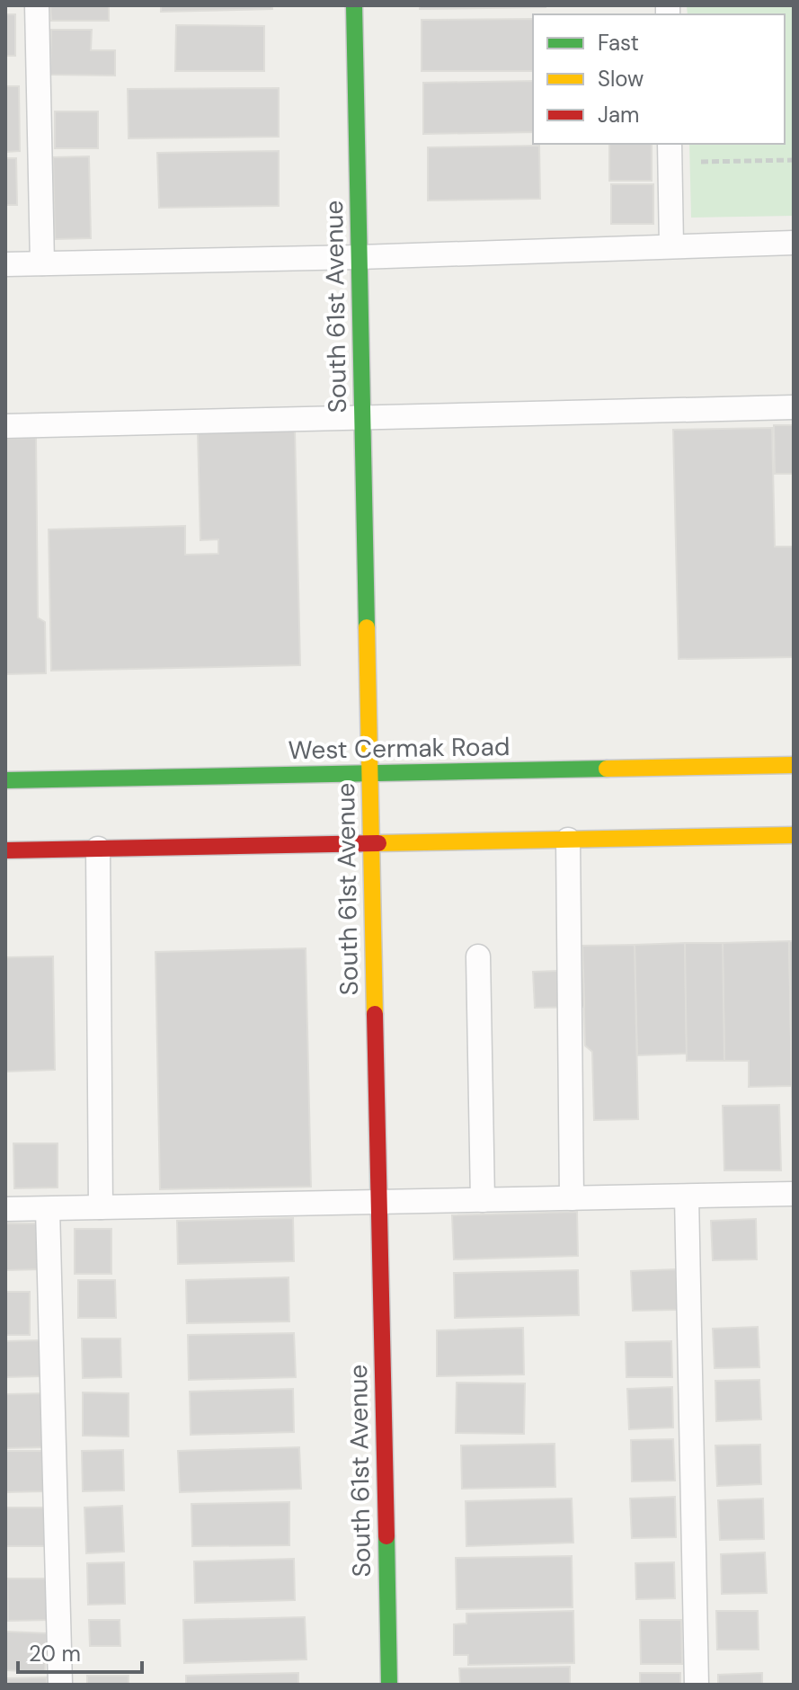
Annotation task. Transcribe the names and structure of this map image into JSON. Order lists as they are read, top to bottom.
{
  "streets": {
    "street": ["South 61st Avenue", "West Cermak Road"]
  },
  "crossings": [
    ["South 61st Avenue", "West Cermak Road"]
  ],
  "legend": ["Fast", "Slow", "Jam"],
  "scale_bar": "20 m"
}
